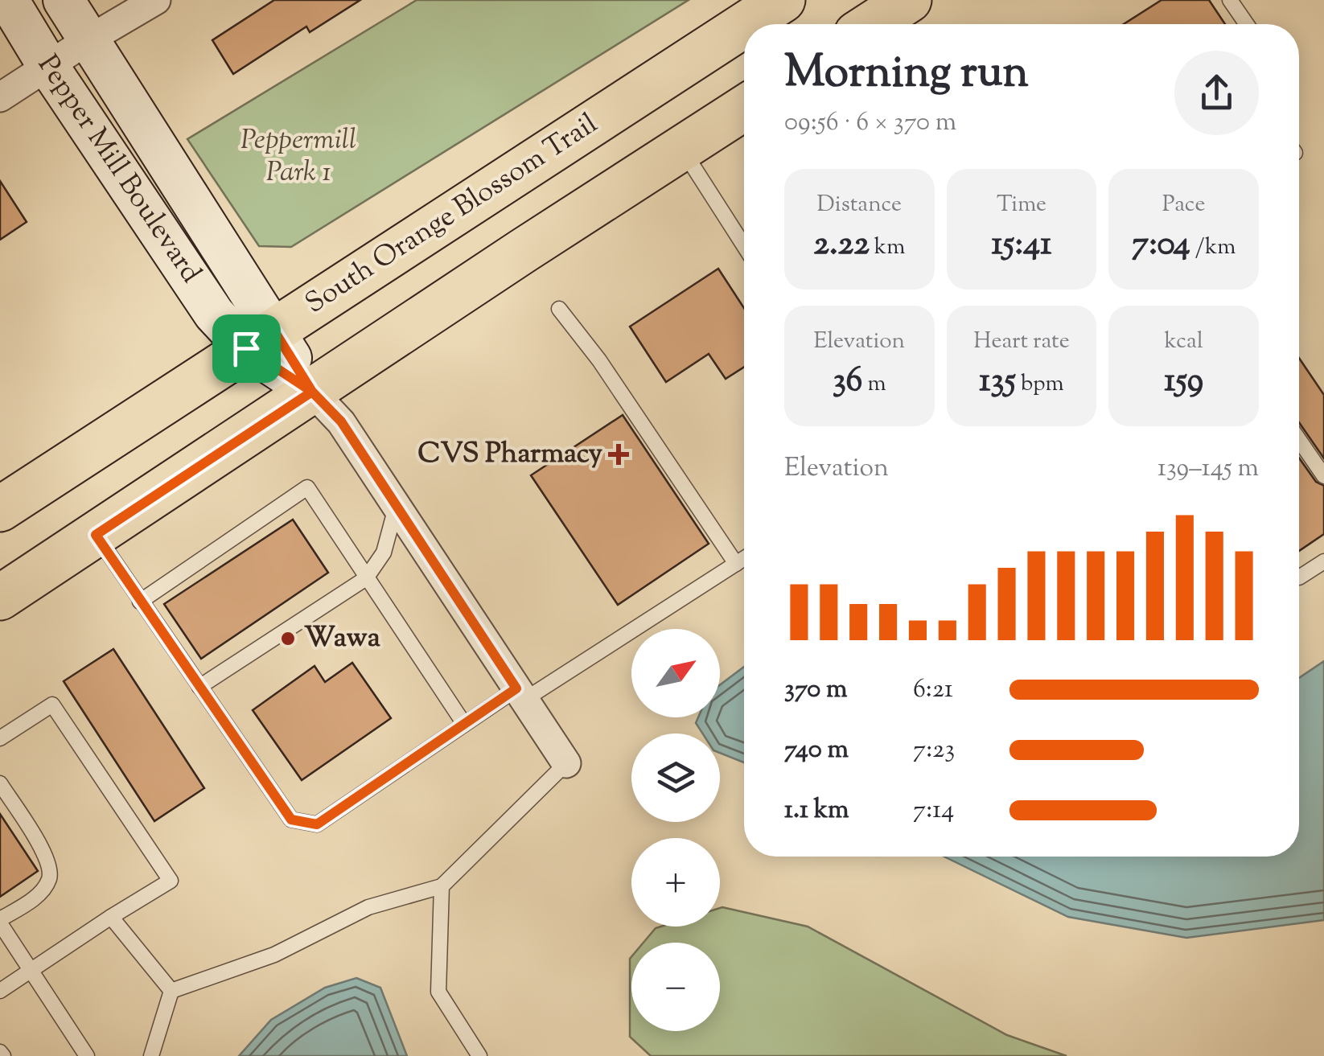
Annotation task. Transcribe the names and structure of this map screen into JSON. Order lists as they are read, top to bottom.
{
  "streets": {
    "main road": ["South Orange Blossom Trail"],
    "street": ["Pepper Mill Boulevard"]
  },
  "crossings": [
    ["Pepper Mill Boulevard", "South Orange Blossom Trail"]
  ],
  "parks": ["Peppermill Park 1"],
  "places": {
    "health": ["CVS Pharmacy"],
    "other": ["Wawa"]
  },
  "north": "top right",
  "page": {
    "heading": ["Morning run", "09:56 · 6 × 370 m"],
    "stats": [
      ["Distance", "2.22 km"],
      ["Time", "15:41"],
      ["Pace", "7:04 /km"],
      ["Elevation", "36 m"],
      ["Heart rate", "135 bpm"],
      ["kcal", "159"]
    ],
    "chart": ["Elevation", "139–145 m"],
    "map_buttons": ["+", "−"],
    "list": [
      {
        "name": "370 m",
        "note": "6:21"
      },
      {
        "name": "740 m",
        "note": "7:23"
      },
      {
        "name": "1.1 km",
        "note": "7:14"
      }
    ]
  }
}
